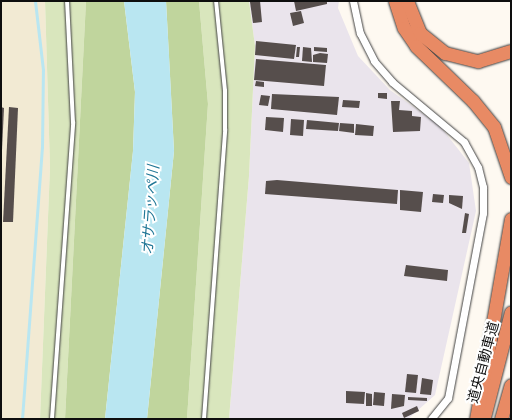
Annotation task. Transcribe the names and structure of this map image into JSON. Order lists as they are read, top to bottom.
{
  "streets": {
    "highway": ["道央自動車道"]
  },
  "water": ["オサラッペ川"]
}
